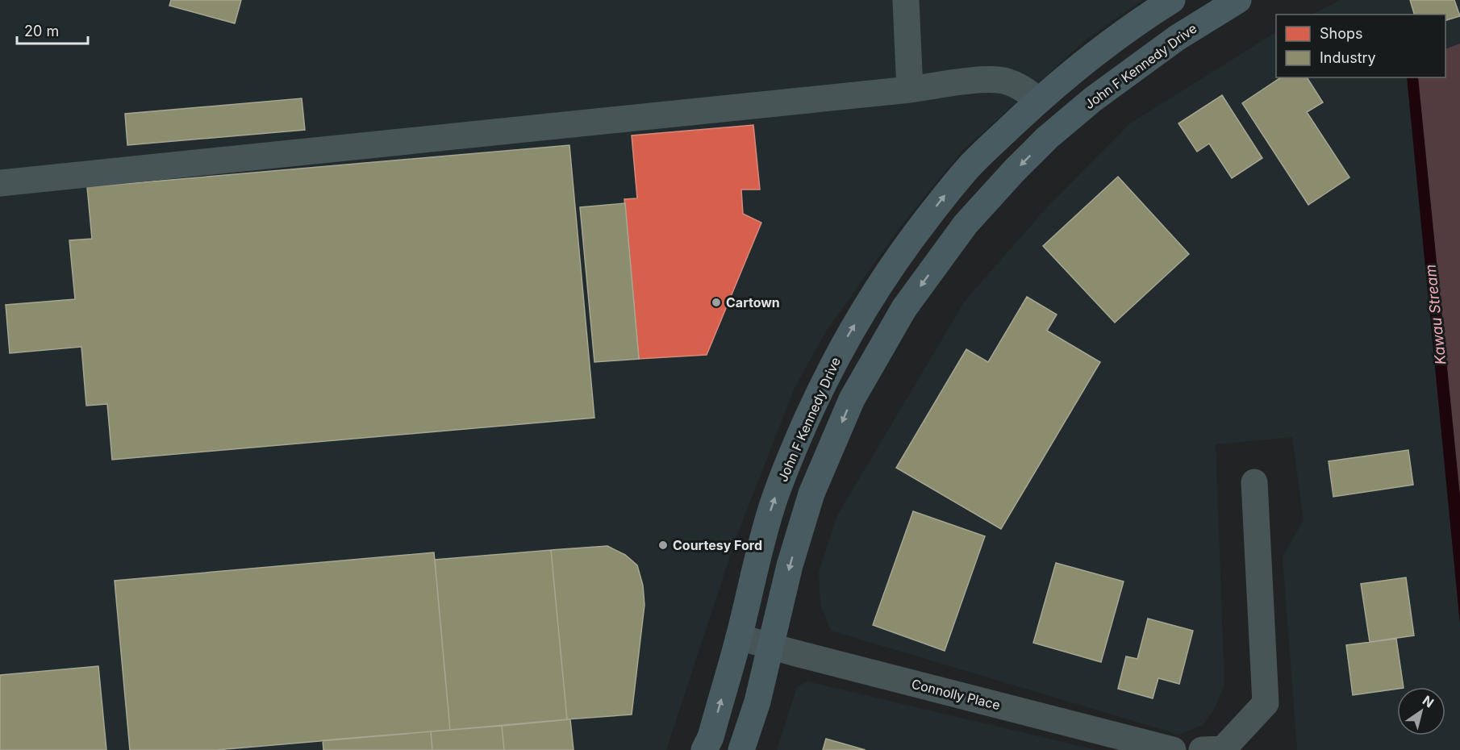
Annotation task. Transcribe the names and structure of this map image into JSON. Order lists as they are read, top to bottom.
{
  "streets": {
    "main road": ["John F Kennedy Drive"],
    "street": ["Connolly Place"]
  },
  "crossings": [
    ["John F Kennedy Drive", "Connolly Place"]
  ],
  "water": ["Kawau Stream"],
  "places": ["Cartown", "Courtesy Ford"],
  "legend": ["Shops", "Industry"],
  "scale_bar": "20 m",
  "north": "top right"
}
